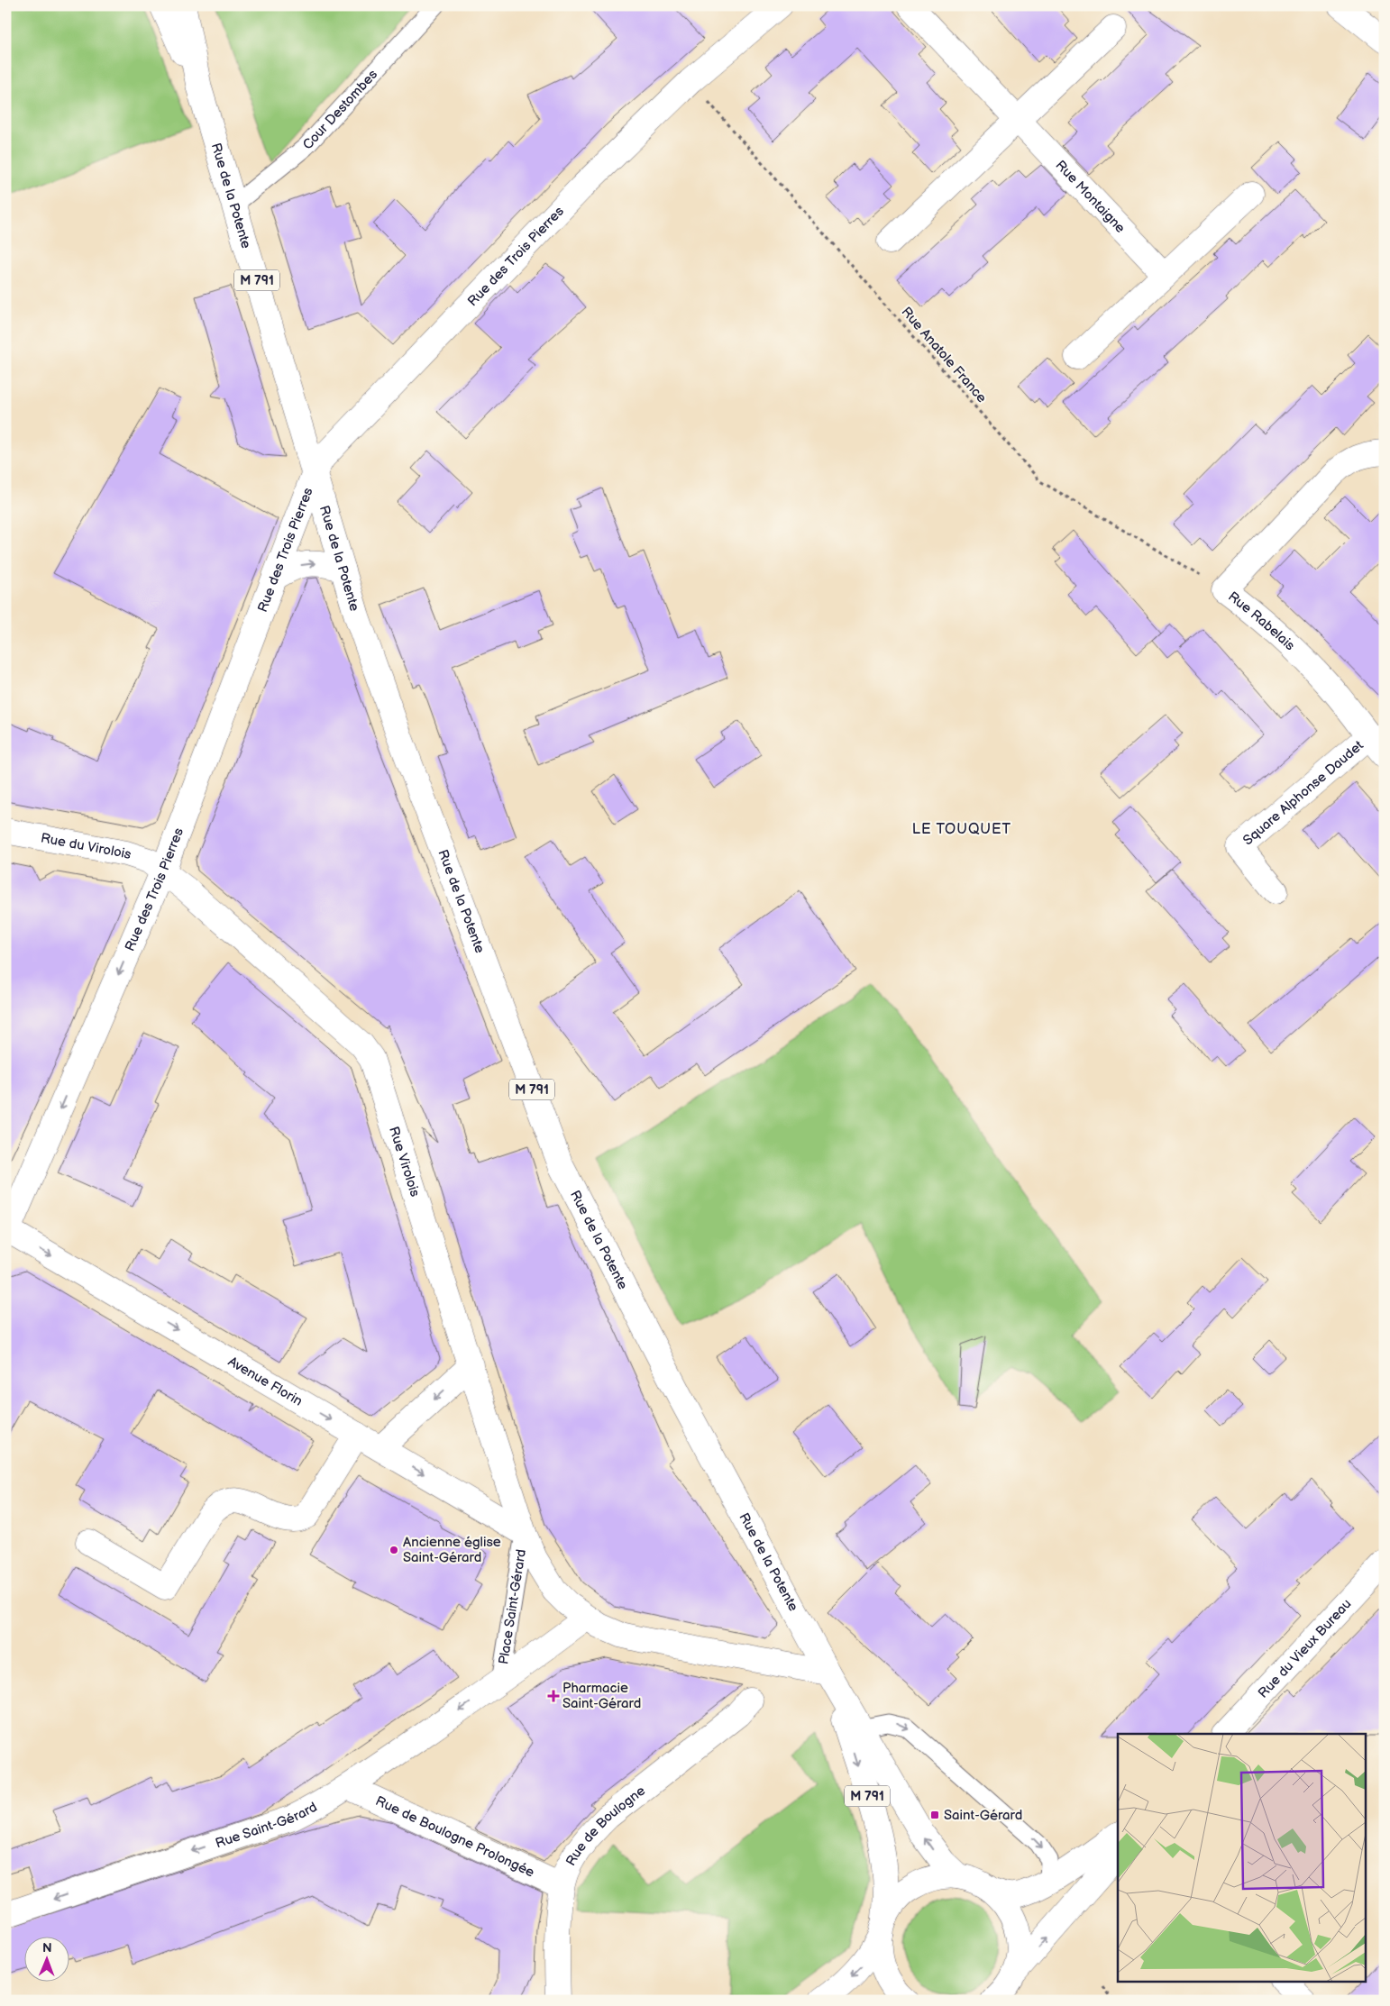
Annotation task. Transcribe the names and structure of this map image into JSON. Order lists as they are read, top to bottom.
{
  "streets": {
    "street": [
      "Rue de la Potente",
      "Rue Montaigne",
      "Rue des Trois Pierres",
      "M 791",
      "Rue Rabelais",
      "Square Alphonse Daudet",
      "Rue du Virolois",
      "Rue Virolois",
      "Avenue Florin",
      "Place Saint-Gérard",
      "Rue du Vieux Bureau",
      "Rue Saint-Gérard",
      "Rue de Boulogne",
      "Rue de Boulogne Prolongée"
    ],
    "lane": ["Cour Destombes"],
    "path": ["Rue Anatole France"]
  },
  "crossings": [
    ["Cour Destombes", "Rue de la Potente"],
    ["Rue de la Potente", "Rue des Trois Pierres"],
    ["Rue de la Potente", "Place Saint-Gérard"],
    ["Rue des Trois Pierres", "Rue Anatole France"],
    ["Rue des Trois Pierres", "Rue du Virolois"],
    ["Rue des Trois Pierres", "Rue Virolois"],
    ["Rue des Trois Pierres", "Avenue Florin"],
    ["Rue Anatole France", "Rue Rabelais"],
    ["Rue Rabelais", "Square Alphonse Daudet"],
    ["Rue du Virolois", "Rue Virolois"],
    ["Rue Virolois", "Avenue Florin"],
    ["Rue Virolois", "Place Saint-Gérard"],
    ["Avenue Florin", "Place Saint-Gérard"],
    ["Place Saint-Gérard", "Rue Saint-Gérard"],
    ["Rue Saint-Gérard", "Rue de Boulogne Prolongée"],
    ["Rue de Boulogne", "Rue de Boulogne Prolongée"]
  ],
  "one_way": ["Avenue Florin", "Rue Saint-Gérard"],
  "districts": ["LE TOUQUET"],
  "places": {
    "other": ["Ancienne église Saint-Gérard"],
    "health": ["Pharmacie Saint-Gérard"],
    "transit": ["Saint-Gérard"]
  },
  "north": "top"
}
